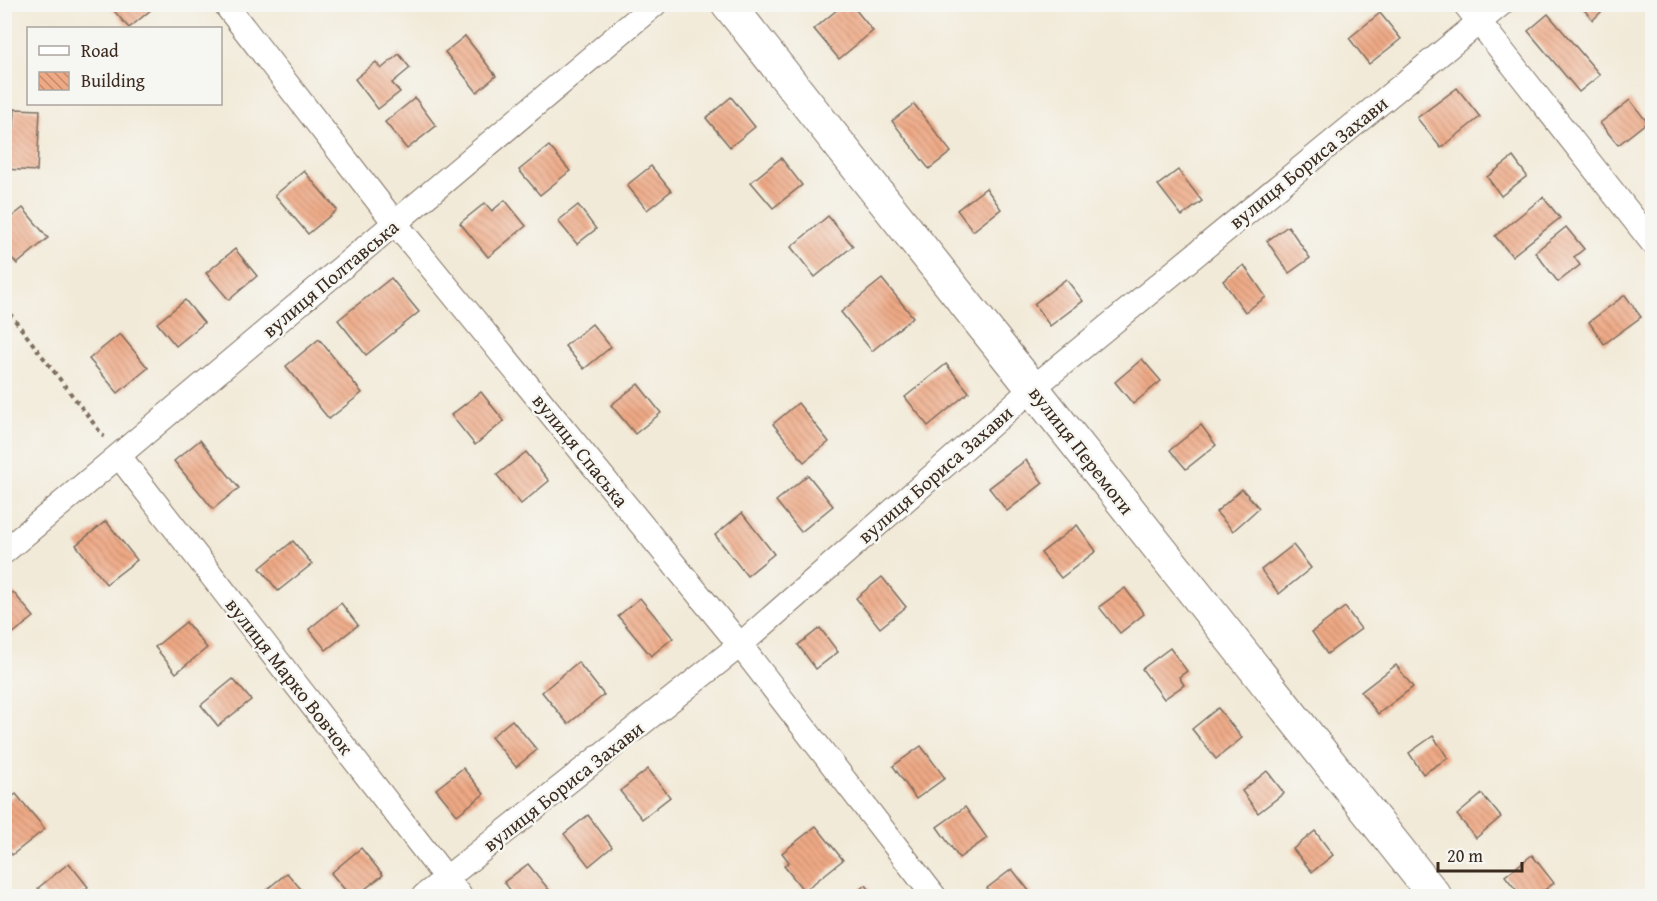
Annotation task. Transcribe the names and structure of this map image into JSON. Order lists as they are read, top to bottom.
{
  "streets": {
    "main road": ["вулиця Перемоги"],
    "street": [
      "вулиця Бориса Захави",
      "вулиця Полтавська",
      "вулиця Спаська",
      "вулиця Марко Вовчок"
    ]
  },
  "crossings": [
    ["вулиця Бориса Захави", "вулиця Спаська"],
    ["вулиця Бориса Захави", "вулиця Перемоги"],
    ["вулиця Бориса Захави", "вулиця Марко Вовчок"],
    ["вулиця Полтавська", "вулиця Спаська"],
    ["вулиця Полтавська", "вулиця Марко Вовчок"]
  ],
  "legend": ["Road", "Building"],
  "scale_bar": "20 m"
}
